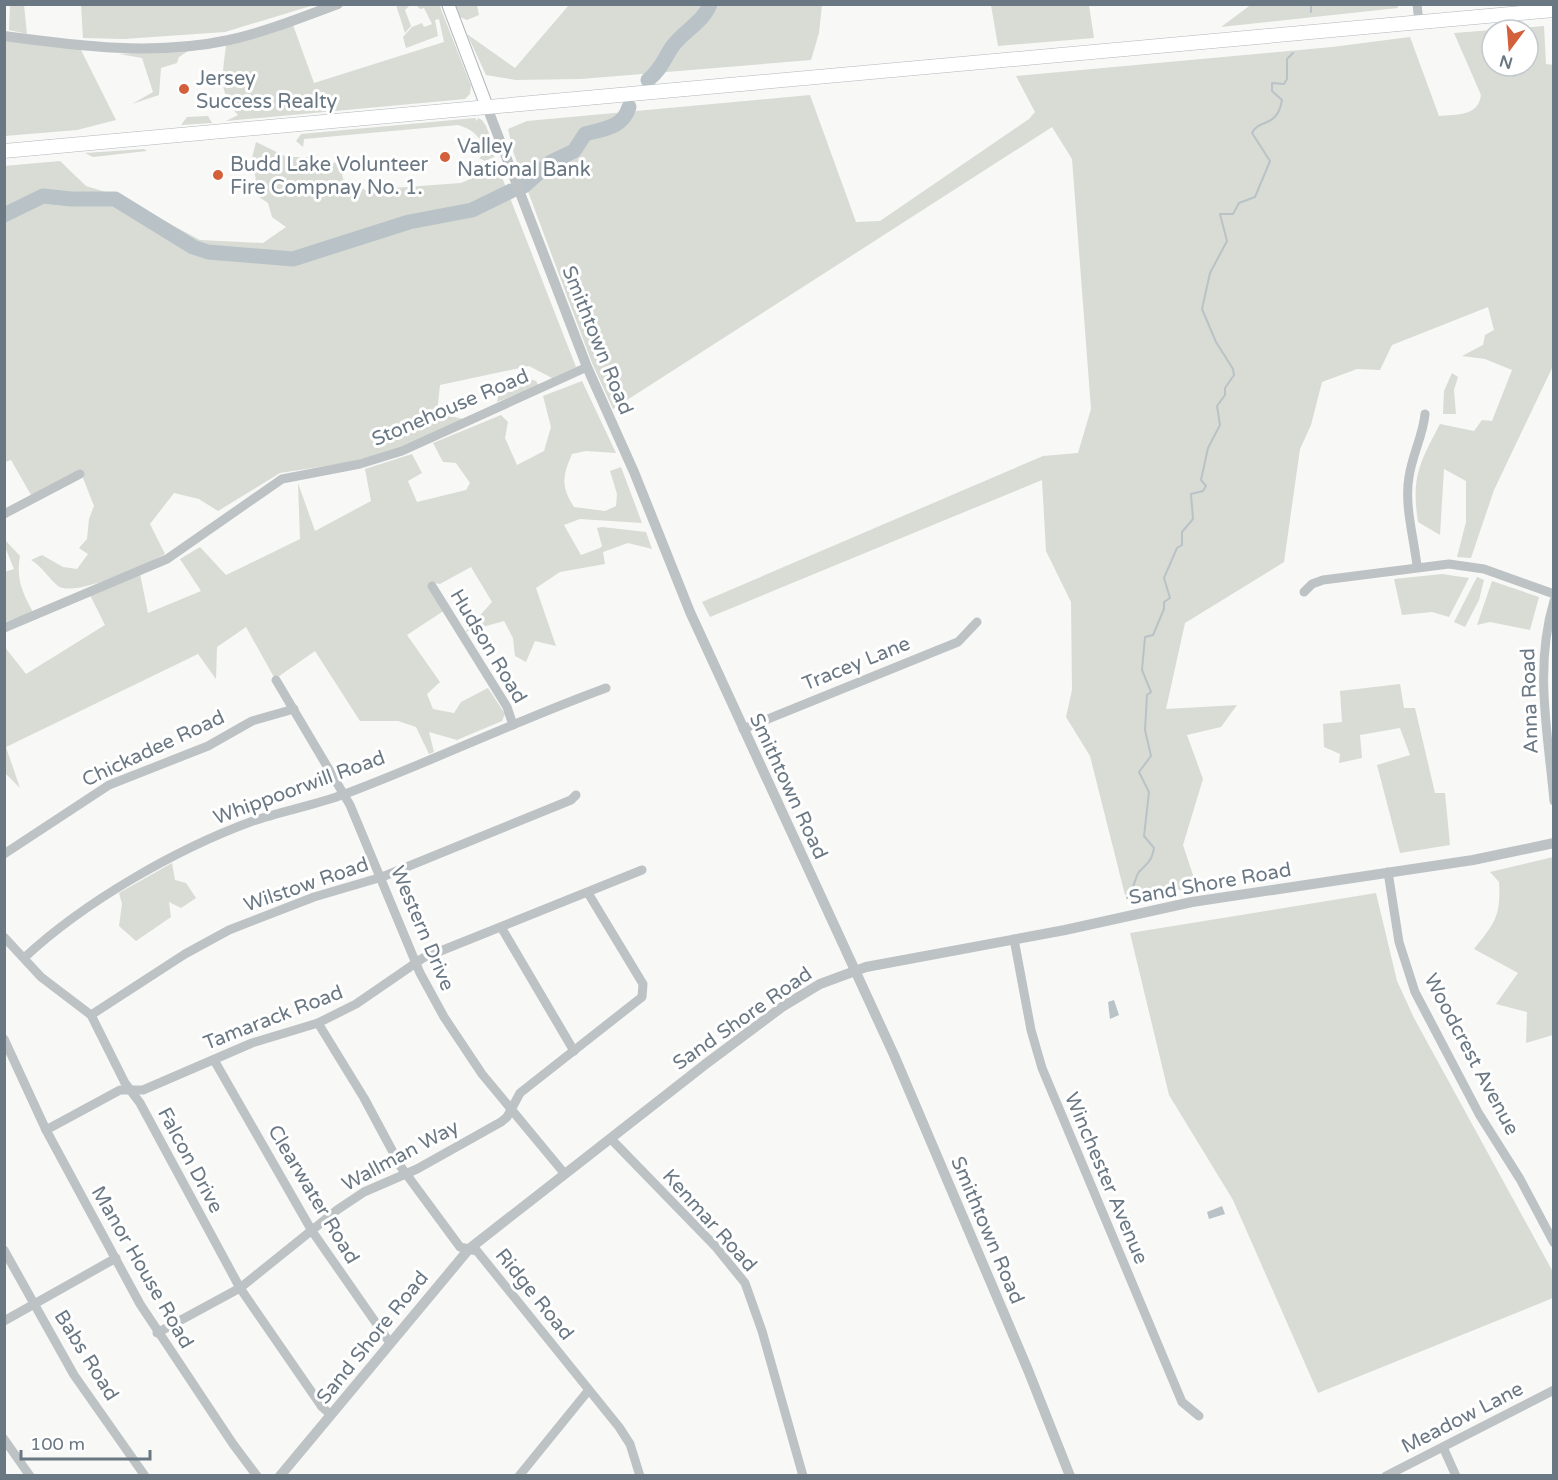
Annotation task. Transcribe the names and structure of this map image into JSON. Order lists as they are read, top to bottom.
{
  "streets": {
    "street": [
      "Smithtown Road",
      "Stonehouse Road",
      "Hudson Road",
      "Tracey Lane",
      "Anna Road",
      "Chickadee Road",
      "Whippoorwill Road",
      "Sand Shore Road",
      "Wilstow Road",
      "Western Drive",
      "Tamarack Road",
      "Woodcrest Avenue",
      "Wallman Way",
      "Falcon Drive",
      "Winchester Avenue",
      "Clearwater Road",
      "Kenmar Road",
      "Manor House Road",
      "Ridge Road",
      "Babs Road",
      "Meadow Lane"
    ]
  },
  "crossings": [
    ["Smithtown Road", "Stonehouse Road"],
    ["Smithtown Road", "Tracey Lane"],
    ["Smithtown Road", "Sand Shore Road"],
    ["Hudson Road", "Whippoorwill Road"],
    ["Chickadee Road", "Western Drive"],
    ["Whippoorwill Road", "Western Drive"],
    ["Whippoorwill Road", "Falcon Drive"],
    ["Sand Shore Road", "Western Drive"],
    ["Sand Shore Road", "Woodcrest Avenue"],
    ["Sand Shore Road", "Falcon Drive"],
    ["Sand Shore Road", "Winchester Avenue"],
    ["Sand Shore Road", "Clearwater Road"],
    ["Sand Shore Road", "Kenmar Road"],
    ["Sand Shore Road", "Ridge Road"],
    ["Wilstow Road", "Western Drive"],
    ["Wilstow Road", "Falcon Drive"],
    ["Western Drive", "Tamarack Road"],
    ["Western Drive", "Wallman Way"],
    ["Tamarack Road", "Wallman Way"],
    ["Tamarack Road", "Falcon Drive"],
    ["Tamarack Road", "Clearwater Road"],
    ["Tamarack Road", "Manor House Road"],
    ["Tamarack Road", "Ridge Road"],
    ["Wallman Way", "Falcon Drive"],
    ["Wallman Way", "Clearwater Road"],
    ["Wallman Way", "Manor House Road"],
    ["Wallman Way", "Ridge Road"]
  ],
  "places": ["Jersey Success Realty", "Valley National Bank", "Budd Lake Volunteer Fire Compnay No. 1."],
  "scale_bar": "100 m",
  "north": "bottom"
}
